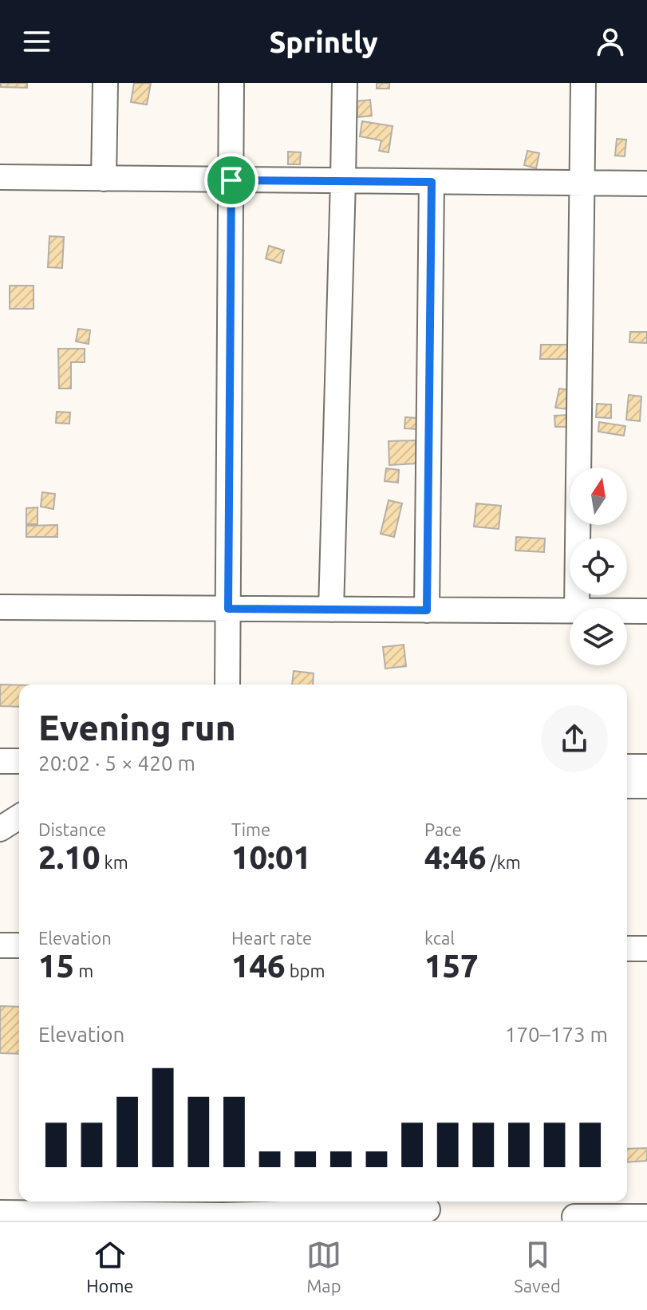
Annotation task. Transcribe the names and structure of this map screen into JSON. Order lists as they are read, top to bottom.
{
  "north": "top",
  "page": {
    "header": "Sprintly",
    "heading": ["Evening run", "20:02 · 5 × 420 m"],
    "stats": [
      ["Distance", "2.10 km"],
      ["Time", "10:01"],
      ["Pace", "4:46 /km"],
      ["Elevation", "15 m"],
      ["Heart rate", "146 bpm"],
      ["kcal", "157"]
    ],
    "chart": ["Elevation", "170–173 m"],
    "tabs": ["Home", "Map", "Saved"]
  }
}
